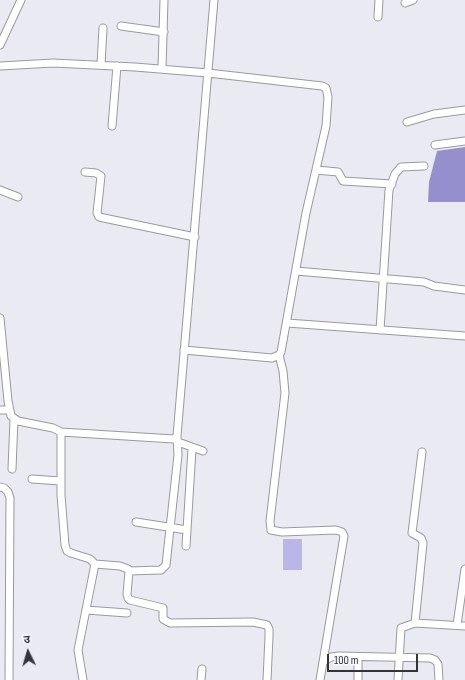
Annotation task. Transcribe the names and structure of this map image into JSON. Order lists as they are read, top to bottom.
{
  "scale_bar": "100 m",
  "north": "top"
}
